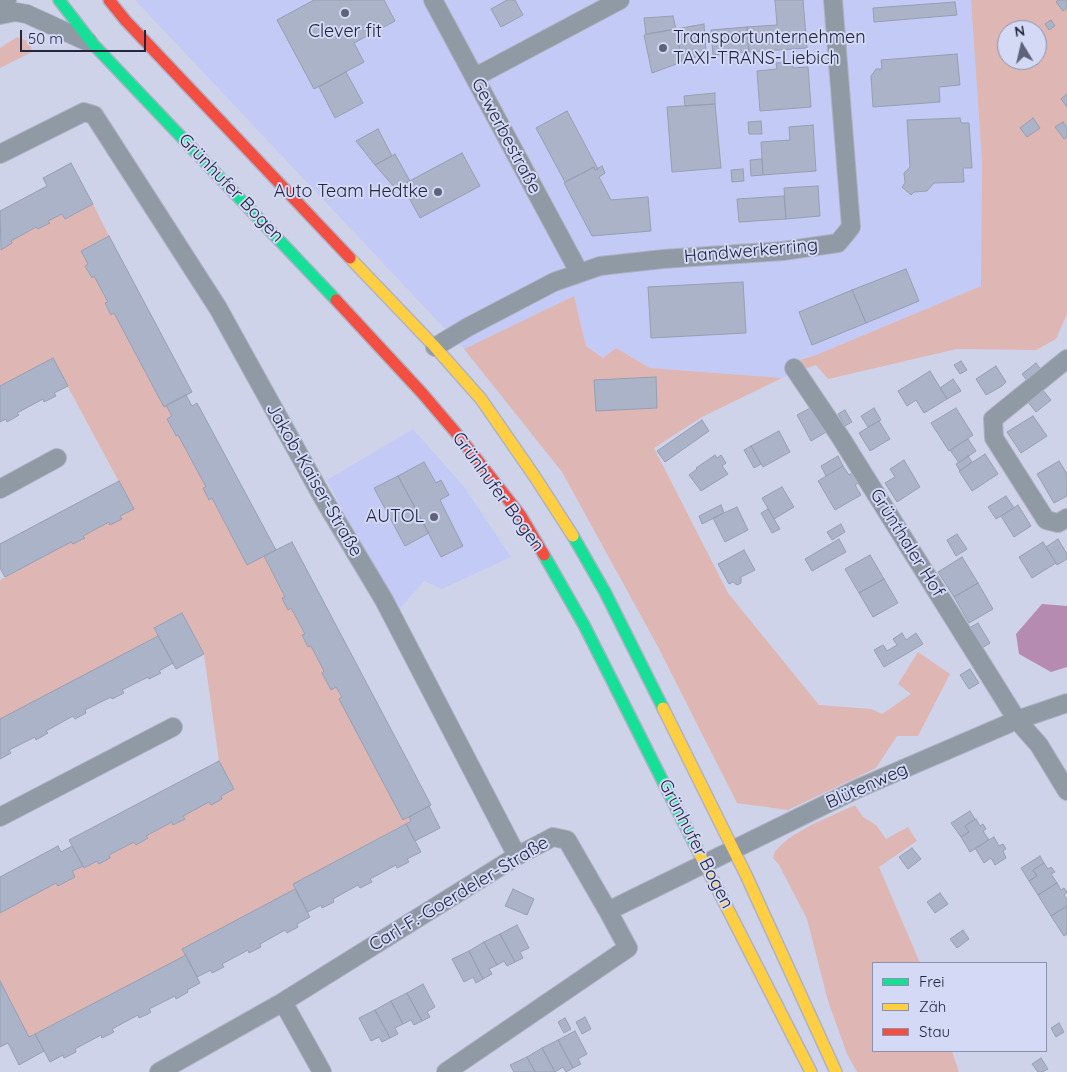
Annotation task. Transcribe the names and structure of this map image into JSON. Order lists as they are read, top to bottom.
{
  "streets": {
    "main road": ["Grünhufer Bogen"],
    "street": [
      "Gewerbestraße",
      "Handwerkerring",
      "Jakob-Kaiser-Straße",
      "Grünthaler Hof",
      "Blütenweg",
      "Carl-F.-Goerdeler-Straße"
    ]
  },
  "crossings": [
    ["Gewerbestraße", "Handwerkerring"],
    ["Grünhufer Bogen", "Handwerkerring"],
    ["Grünhufer Bogen", "Blütenweg"],
    ["Jakob-Kaiser-Straße", "Carl-F.-Goerdeler-Straße"],
    ["Grünthaler Hof", "Blütenweg"],
    ["Blütenweg", "Carl-F.-Goerdeler-Straße"]
  ],
  "places": [
    "Clever fit",
    "Transportunternehmen TAXI-TRANS-Liebich",
    "Auto Team Hedtke",
    "AUTOL"
  ],
  "legend": ["Frei", "Zäh", "Stau"],
  "scale_bar": "50 m",
  "north": "top"
}
